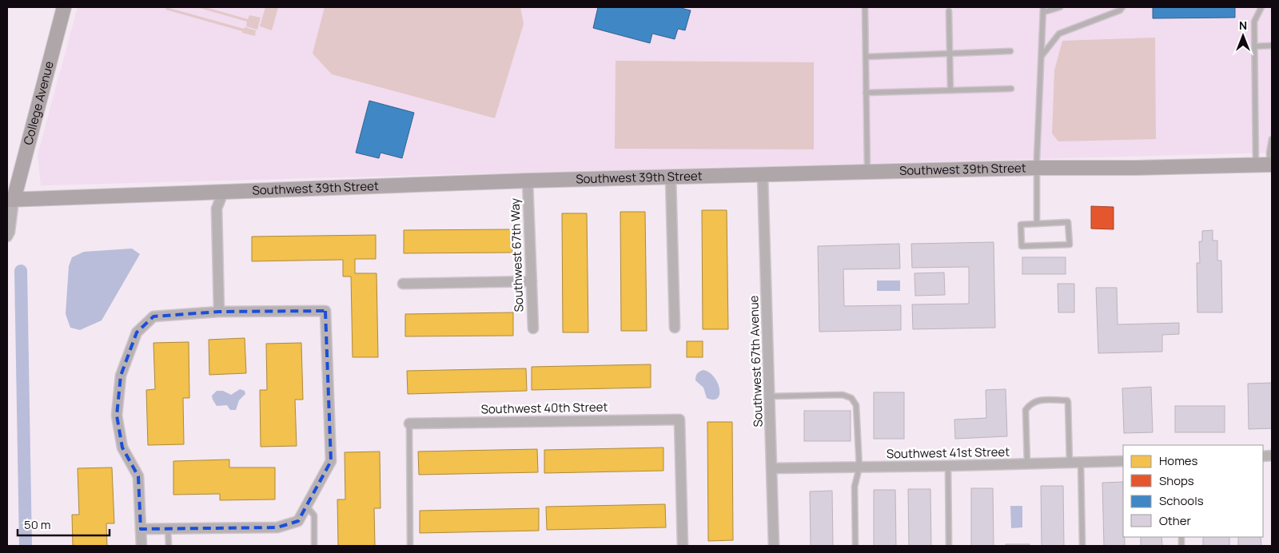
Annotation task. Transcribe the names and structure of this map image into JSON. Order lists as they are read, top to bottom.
{
  "streets": {
    "street": [
      "College Avenue",
      "Southwest 39th Street",
      "Southwest 67th Way",
      "Southwest 67th Avenue",
      "Southwest 40th Street",
      "Southwest 41st Street"
    ]
  },
  "crossings": [
    ["College Avenue", "Southwest 39th Street"],
    ["Southwest 39th Street", "Southwest 67th Way"],
    ["Southwest 39th Street", "Southwest 67th Avenue"],
    ["Southwest 67th Avenue", "Southwest 41st Street"]
  ],
  "legend": [
    "Homes",
    "Shops",
    "Schools",
    "Other"
  ],
  "scale_bar": "50 m",
  "north": "top"
}
